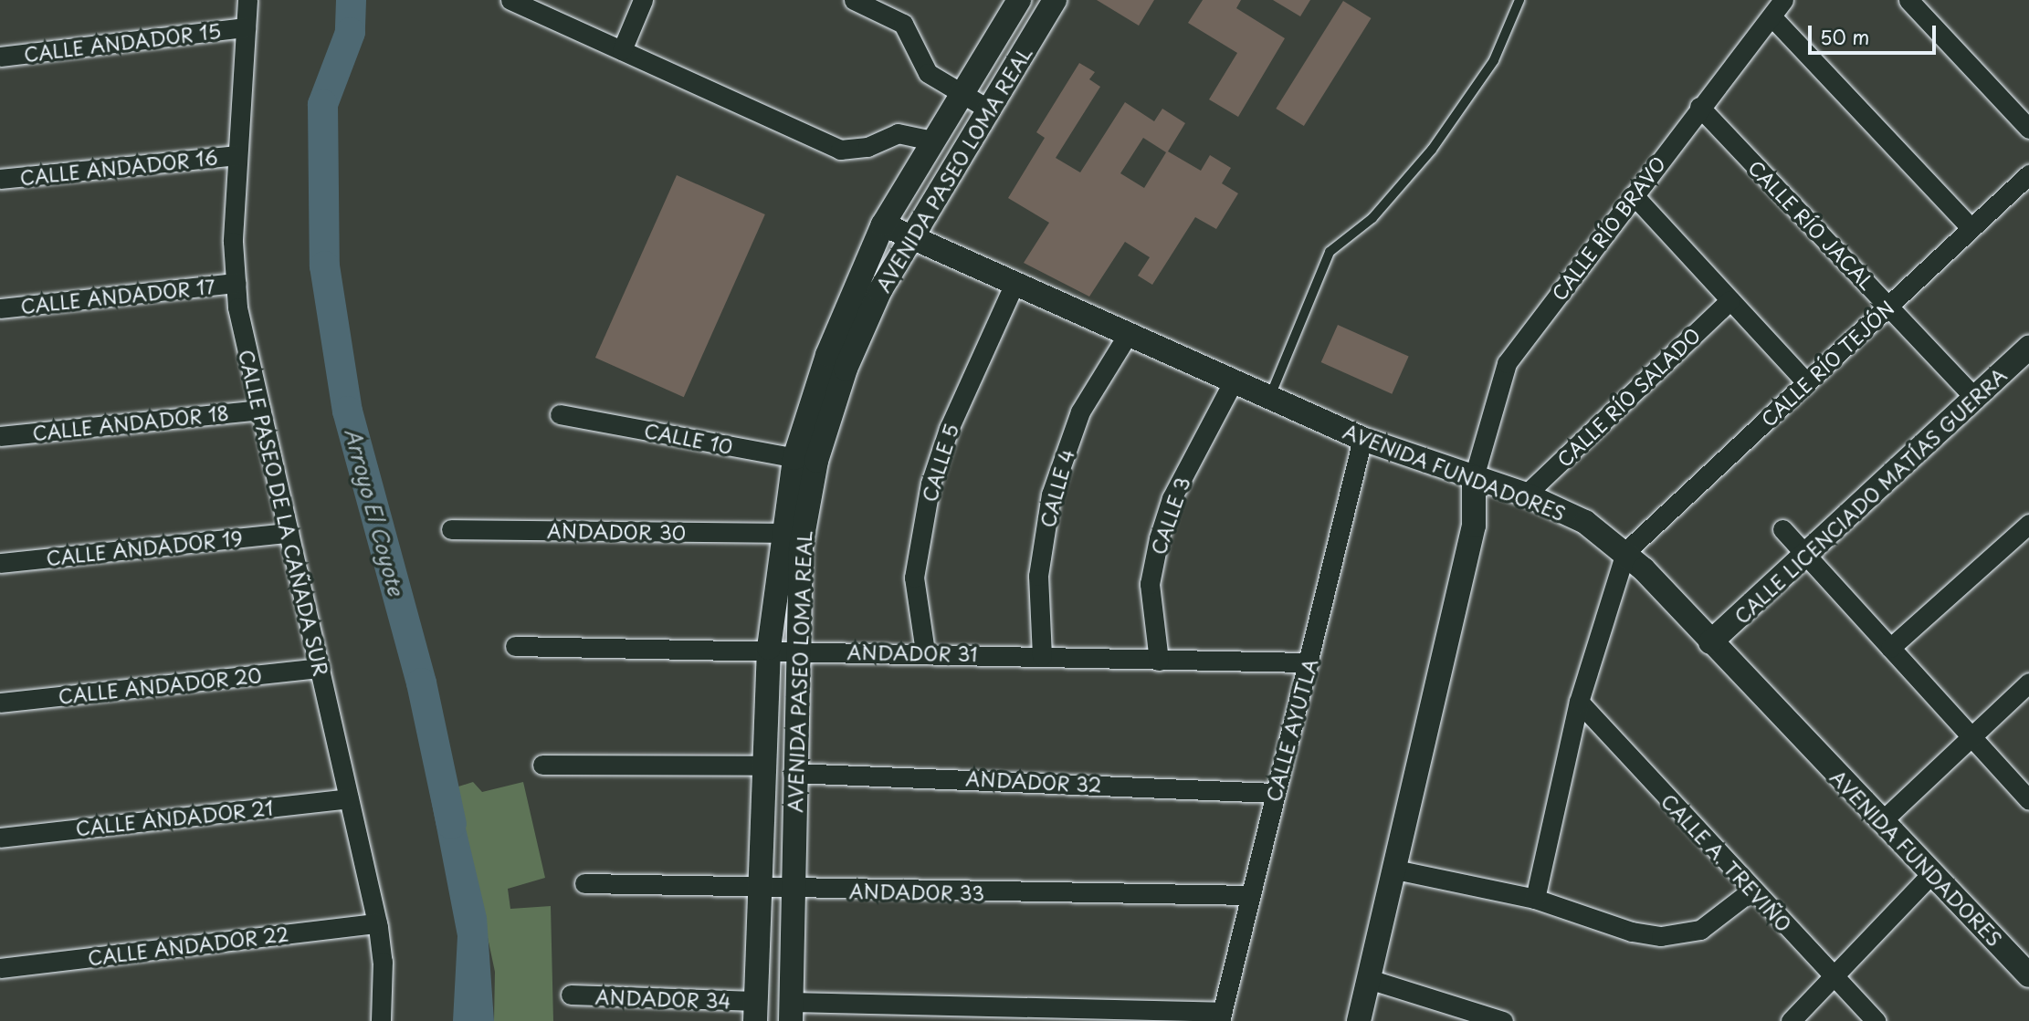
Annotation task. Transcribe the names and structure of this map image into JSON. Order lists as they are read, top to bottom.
{
  "streets": {
    "street": [
      "CALLE ANDADOR 15",
      "CALLE ANDADOR 16",
      "AVENIDA PASEO LOMA REAL",
      "CALLE RÍO JACAL",
      "CALLE RÍO BRAVO",
      "CALLE ANDADOR 17",
      "CALLE RÍO TEJÓN",
      "CALLE RÍO SALADO",
      "CALLE ANDADOR 18",
      "CALLE 10",
      "CALLE 5",
      "AVENIDA FUNDADORES",
      "CALLE 4",
      "CALLE LICENCIADO MATÍAS GUERRA",
      "CALLE PASEO DE LA CAÑADA SUR",
      "CALLE 3",
      "ANDADOR 30",
      "CALLE ANDADOR 19",
      "ANDADOR 31",
      "CALLE ANDADOR 20",
      "CALLE AYUTLA",
      "ANDADOR 32",
      "CALLE ANDADOR 21",
      "CALLE A. TREVIÑO",
      "ANDADOR 33",
      "CALLE ANDADOR 22",
      "ANDADOR 34"
    ]
  },
  "crossings": [
    ["CALLE ANDADOR 15", "CALLE PASEO DE LA CAÑADA SUR"],
    ["CALLE ANDADOR 16", "CALLE PASEO DE LA CAÑADA SUR"],
    ["AVENIDA PASEO LOMA REAL", "CALLE 10"],
    ["AVENIDA PASEO LOMA REAL", "AVENIDA FUNDADORES"],
    ["AVENIDA PASEO LOMA REAL", "ANDADOR 30"],
    ["AVENIDA PASEO LOMA REAL", "ANDADOR 31"],
    ["AVENIDA PASEO LOMA REAL", "ANDADOR 32"],
    ["AVENIDA PASEO LOMA REAL", "ANDADOR 33"],
    ["AVENIDA PASEO LOMA REAL", "ANDADOR 34"],
    ["CALLE RÍO JACAL", "CALLE RÍO BRAVO"],
    ["CALLE RÍO JACAL", "CALLE RÍO TEJÓN"],
    ["CALLE RÍO JACAL", "CALLE LICENCIADO MATÍAS GUERRA"],
    ["CALLE RÍO BRAVO", "AVENIDA FUNDADORES"],
    ["CALLE ANDADOR 17", "CALLE PASEO DE LA CAÑADA SUR"],
    ["CALLE RÍO TEJÓN", "AVENIDA FUNDADORES"],
    ["CALLE RÍO SALADO", "AVENIDA FUNDADORES"],
    ["CALLE ANDADOR 18", "CALLE PASEO DE LA CAÑADA SUR"],
    ["CALLE 5", "AVENIDA FUNDADORES"],
    ["CALLE 5", "ANDADOR 31"],
    ["AVENIDA FUNDADORES", "CALLE 4"],
    ["AVENIDA FUNDADORES", "CALLE LICENCIADO MATÍAS GUERRA"],
    ["AVENIDA FUNDADORES", "CALLE 3"],
    ["AVENIDA FUNDADORES", "CALLE AYUTLA"],
    ["CALLE 4", "ANDADOR 31"],
    ["CALLE PASEO DE LA CAÑADA SUR", "CALLE ANDADOR 19"],
    ["CALLE PASEO DE LA CAÑADA SUR", "CALLE ANDADOR 20"],
    ["CALLE PASEO DE LA CAÑADA SUR", "CALLE ANDADOR 21"],
    ["CALLE PASEO DE LA CAÑADA SUR", "CALLE ANDADOR 22"],
    ["CALLE 3", "ANDADOR 31"],
    ["ANDADOR 31", "CALLE AYUTLA"],
    ["CALLE AYUTLA", "ANDADOR 32"],
    ["CALLE AYUTLA", "ANDADOR 33"]
  ],
  "water": ["Arroyo El Coyote"],
  "scale_bar": "50 m"
}
